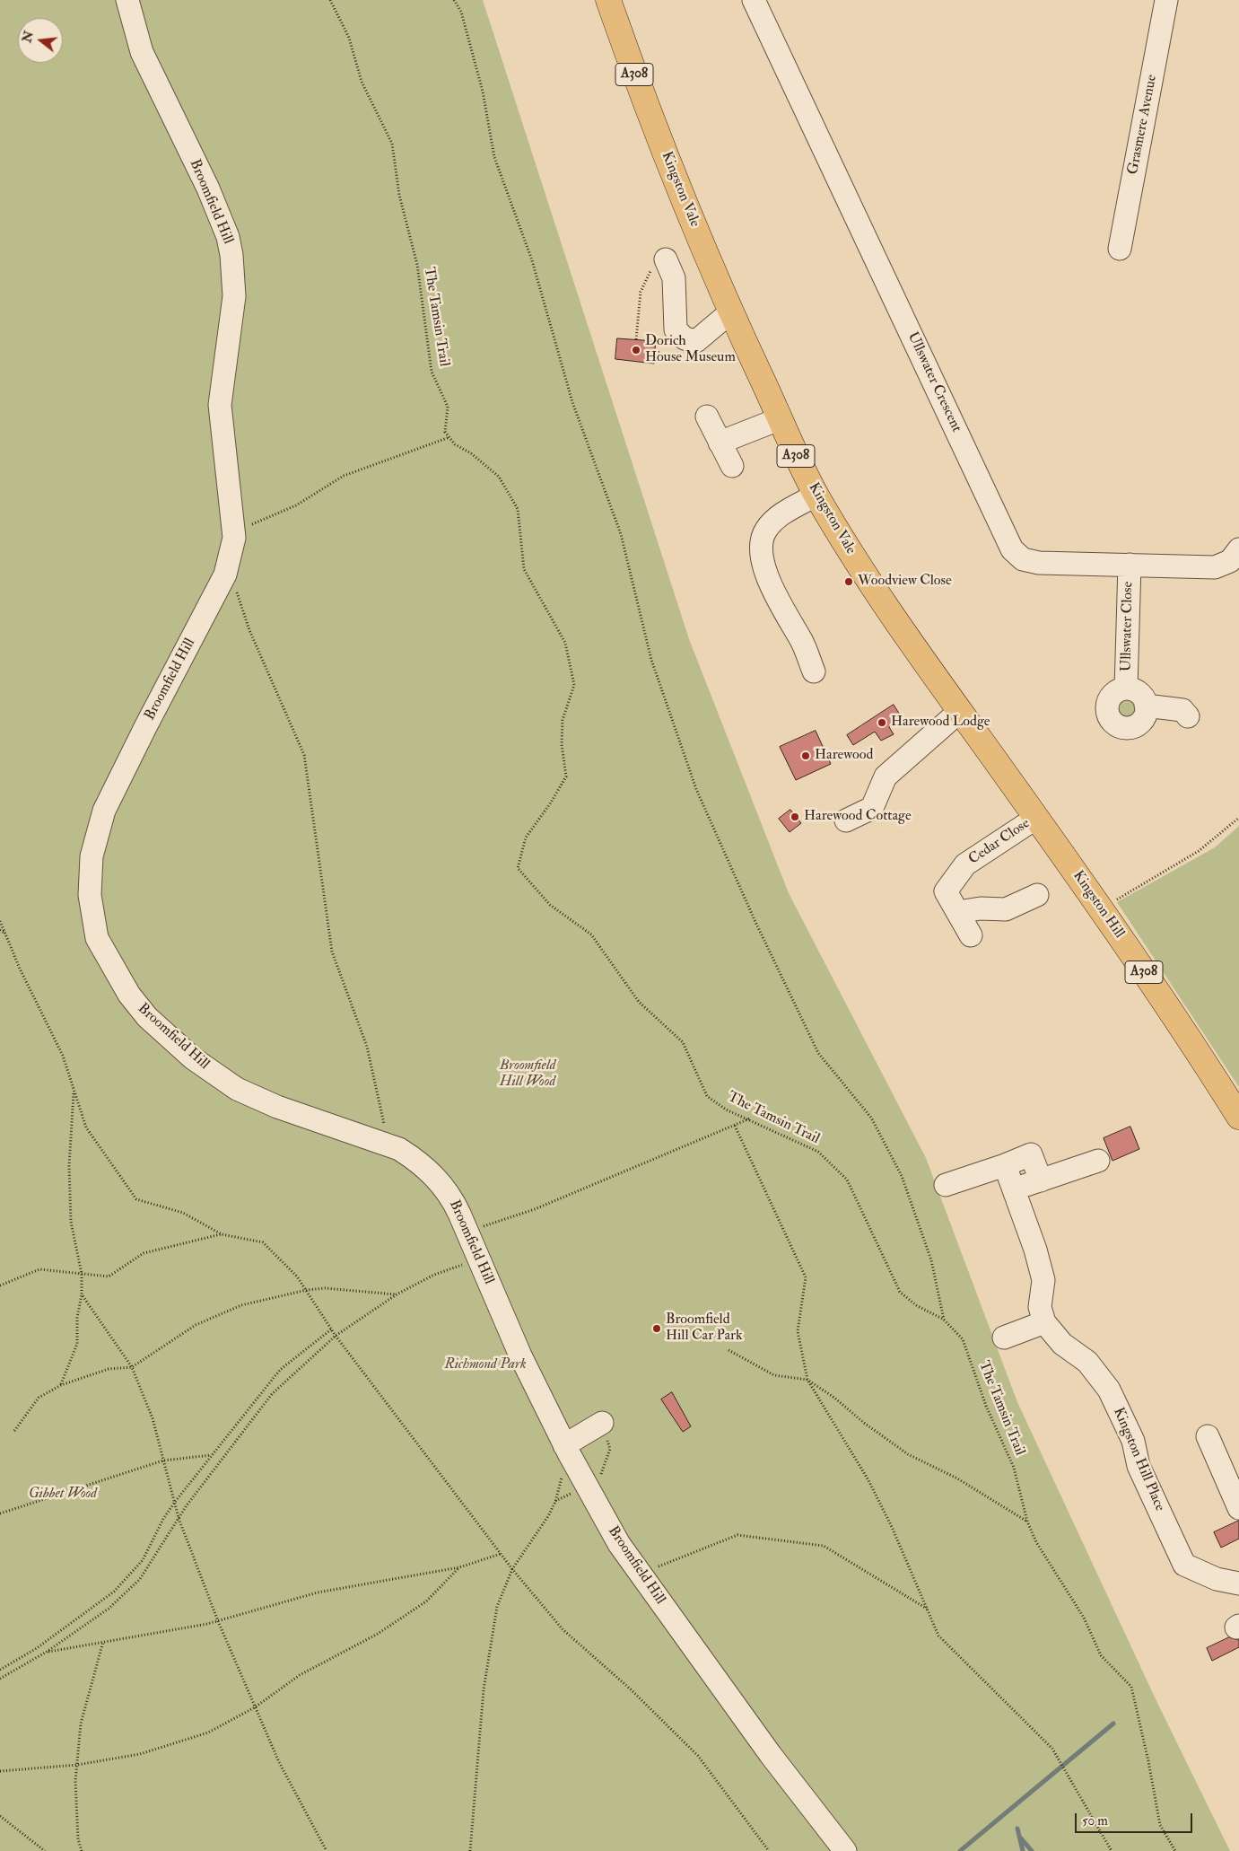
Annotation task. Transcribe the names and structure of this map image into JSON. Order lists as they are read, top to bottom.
{
  "streets": {
    "main road": ["A308", "Kingston Vale", "Kingston Hill"],
    "street": [
      "Grasmere Avenue",
      "Broomfield Hill",
      "Ullswater Crescent",
      "Ullswater Close",
      "Cedar Close",
      "Kingston Hill Place"
    ],
    "path": ["The Tamsin Trail"]
  },
  "crossings": [
    ["Kingston Vale", "Cedar Close"],
    ["Kingston Vale", "Kingston Hill"],
    ["Ullswater Crescent", "Ullswater Close"],
    ["Cedar Close", "Kingston Hill"]
  ],
  "parks": ["Broomfield Hill Wood", "Richmond Park", "Gibbet Wood"],
  "places": [
    "Dorich House Museum",
    "Woodview Close",
    "Harewood Lodge",
    "Harewood",
    "Harewood Cottage",
    "Broomfield Hill Car Park"
  ],
  "scale_bar": "50 m",
  "north": "left"
}
